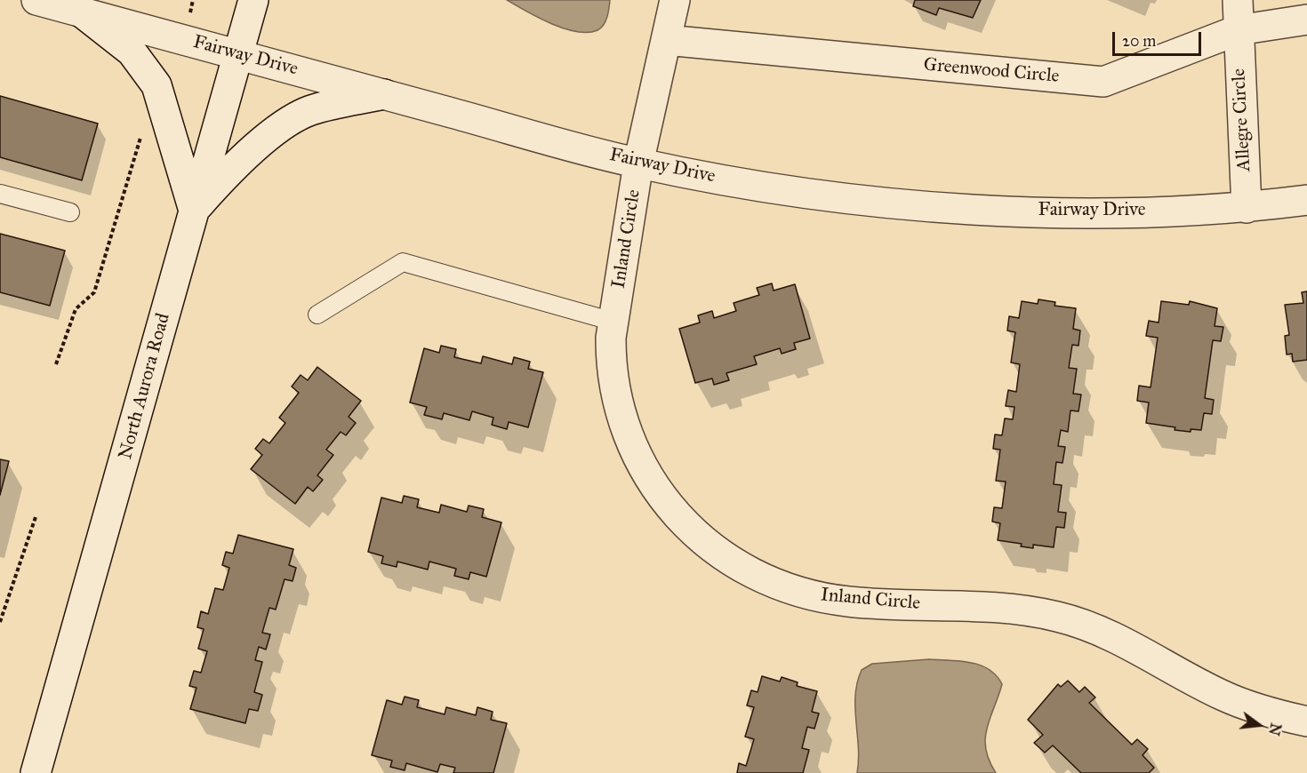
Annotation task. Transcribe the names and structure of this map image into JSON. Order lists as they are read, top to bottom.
{
  "streets": {
    "street": [
      "Fairway Drive",
      "Greenwood Circle",
      "Allegre Circle",
      "Inland Circle",
      "North Aurora Road"
    ]
  },
  "crossings": [
    ["Fairway Drive", "Allegre Circle"],
    ["Fairway Drive", "Inland Circle"],
    ["Fairway Drive", "North Aurora Road"],
    ["Greenwood Circle", "Allegre Circle"]
  ],
  "scale_bar": "20 m",
  "north": "right"
}
